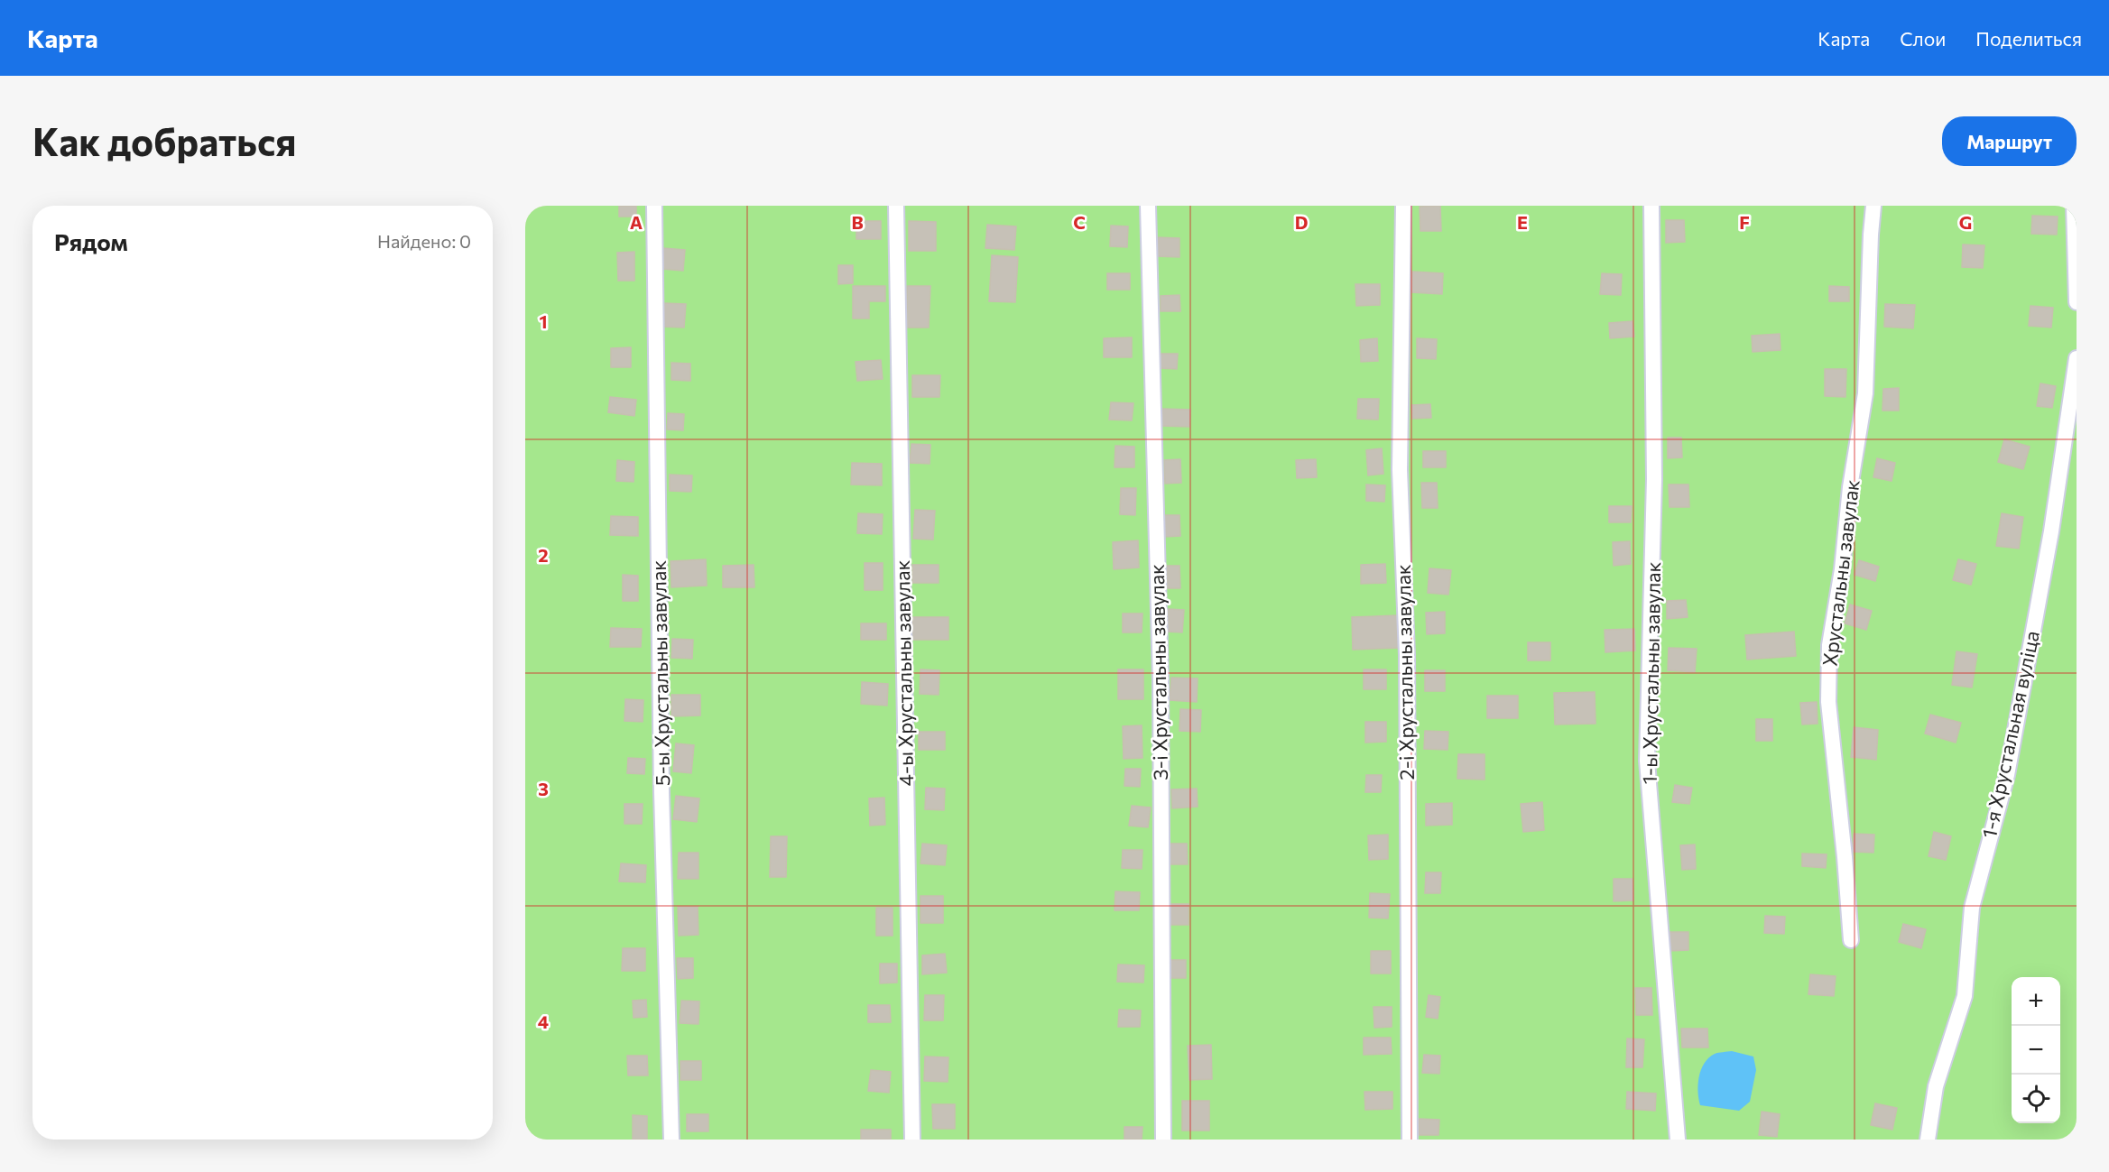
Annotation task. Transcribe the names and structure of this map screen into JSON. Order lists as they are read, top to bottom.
{
  "streets": {
    "lane": [
      "Хрустальны завулак",
      "3-і Хрустальны завулак",
      "2-і Хрустальны завулак",
      "5-ы Хрустальны завулак",
      "4-ы Хрустальны завулак",
      "1-ы Хрустальны завулак",
      "1-я Хрустальная вуліца"
    ]
  },
  "page": {
    "header": "Карта",
    "nav": ["Карта", "Слои", "Поделиться"],
    "buttons": "Маршрут",
    "title": "Как добраться",
    "heading": ["Рядом", "Найдено: 0"],
    "map_buttons": ["+", "−"]
  },
  "grid": {
    "columns": [
      "A",
      "B",
      "C",
      "D",
      "E",
      "F",
      "G"
    ],
    "rows": [
      "1",
      "2",
      "3",
      "4"
    ]
  }
}
